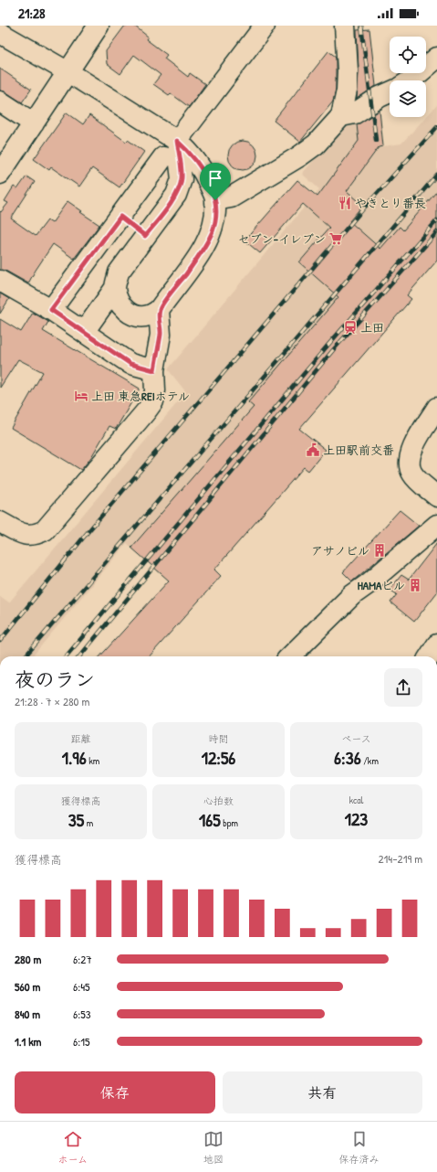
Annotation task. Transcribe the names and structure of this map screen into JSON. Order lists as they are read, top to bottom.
{
  "places": {
    "restaurant": ["やきとり番長"],
    "supermarket": ["セブン-イレブン"],
    "station": ["上田"],
    "hotel": ["上田 東急REIホテル"],
    "public building": ["上田駅前交番"],
    "building": ["アサノビル", "HAMAビル"]
  },
  "page": {
    "status": "21:28",
    "heading": ["夜のラン", "21:28 · 7 × 280 m"],
    "stats": [
      ["距離", "1.96 km"],
      ["時間", "12:56"],
      ["ペース", "6:36 /km"],
      ["獲得標高", "35 m"],
      ["心拍数", "165 bpm"],
      ["kcal", "123"]
    ],
    "chart": ["獲得標高", "214–219 m"],
    "list": [
      {
        "name": "280 m",
        "note": "6:27"
      },
      {
        "name": "560 m",
        "note": "6:45"
      },
      {
        "name": "840 m",
        "note": "6:53"
      },
      {
        "name": "1.1 km",
        "note": "6:15"
      }
    ],
    "buttons": ["保存", "共有"],
    "tabs": ["ホーム", "地図", "保存済み"]
  }
}
